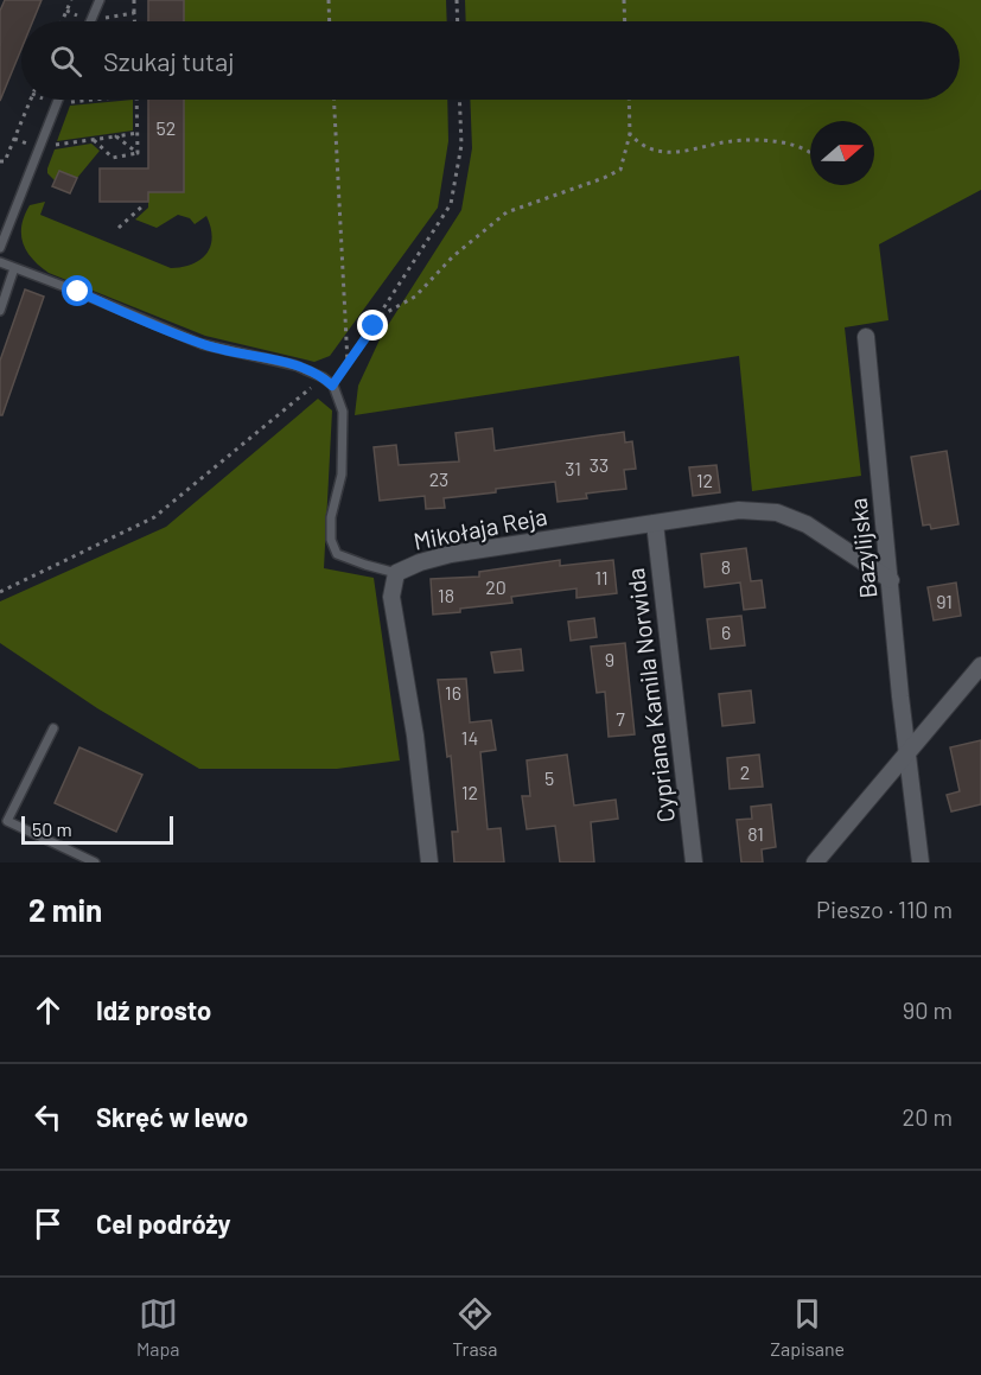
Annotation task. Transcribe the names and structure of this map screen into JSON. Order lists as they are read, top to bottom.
{
  "streets": {
    "street": ["Mikołaja Reja", "Bazylijska", "Cypriana Kamila Norwida"]
  },
  "crossings": [
    ["Mikołaja Reja", "Bazylijska"],
    ["Mikołaja Reja", "Cypriana Kamila Norwida"]
  ],
  "house_numbers": [
    "52",
    "33",
    "31",
    "23",
    "12",
    "8",
    "11",
    "20",
    "18",
    "91",
    "6",
    "9",
    "16",
    "7",
    "14",
    "2",
    "5",
    "12",
    "81"
  ],
  "scale_bar": "50 m",
  "north": "right",
  "page": {
    "search": "Szukaj tutaj",
    "scale": "50 m",
    "heading": ["2 min", "Pieszo · 110 m"],
    "list": [
      ["Idź prosto", "90 m"],
      ["Skręć w lewo", "20 m"],
      "Cel podróży"
    ],
    "nav": ["Mapa", "Trasa", "Zapisane"]
  }
}
